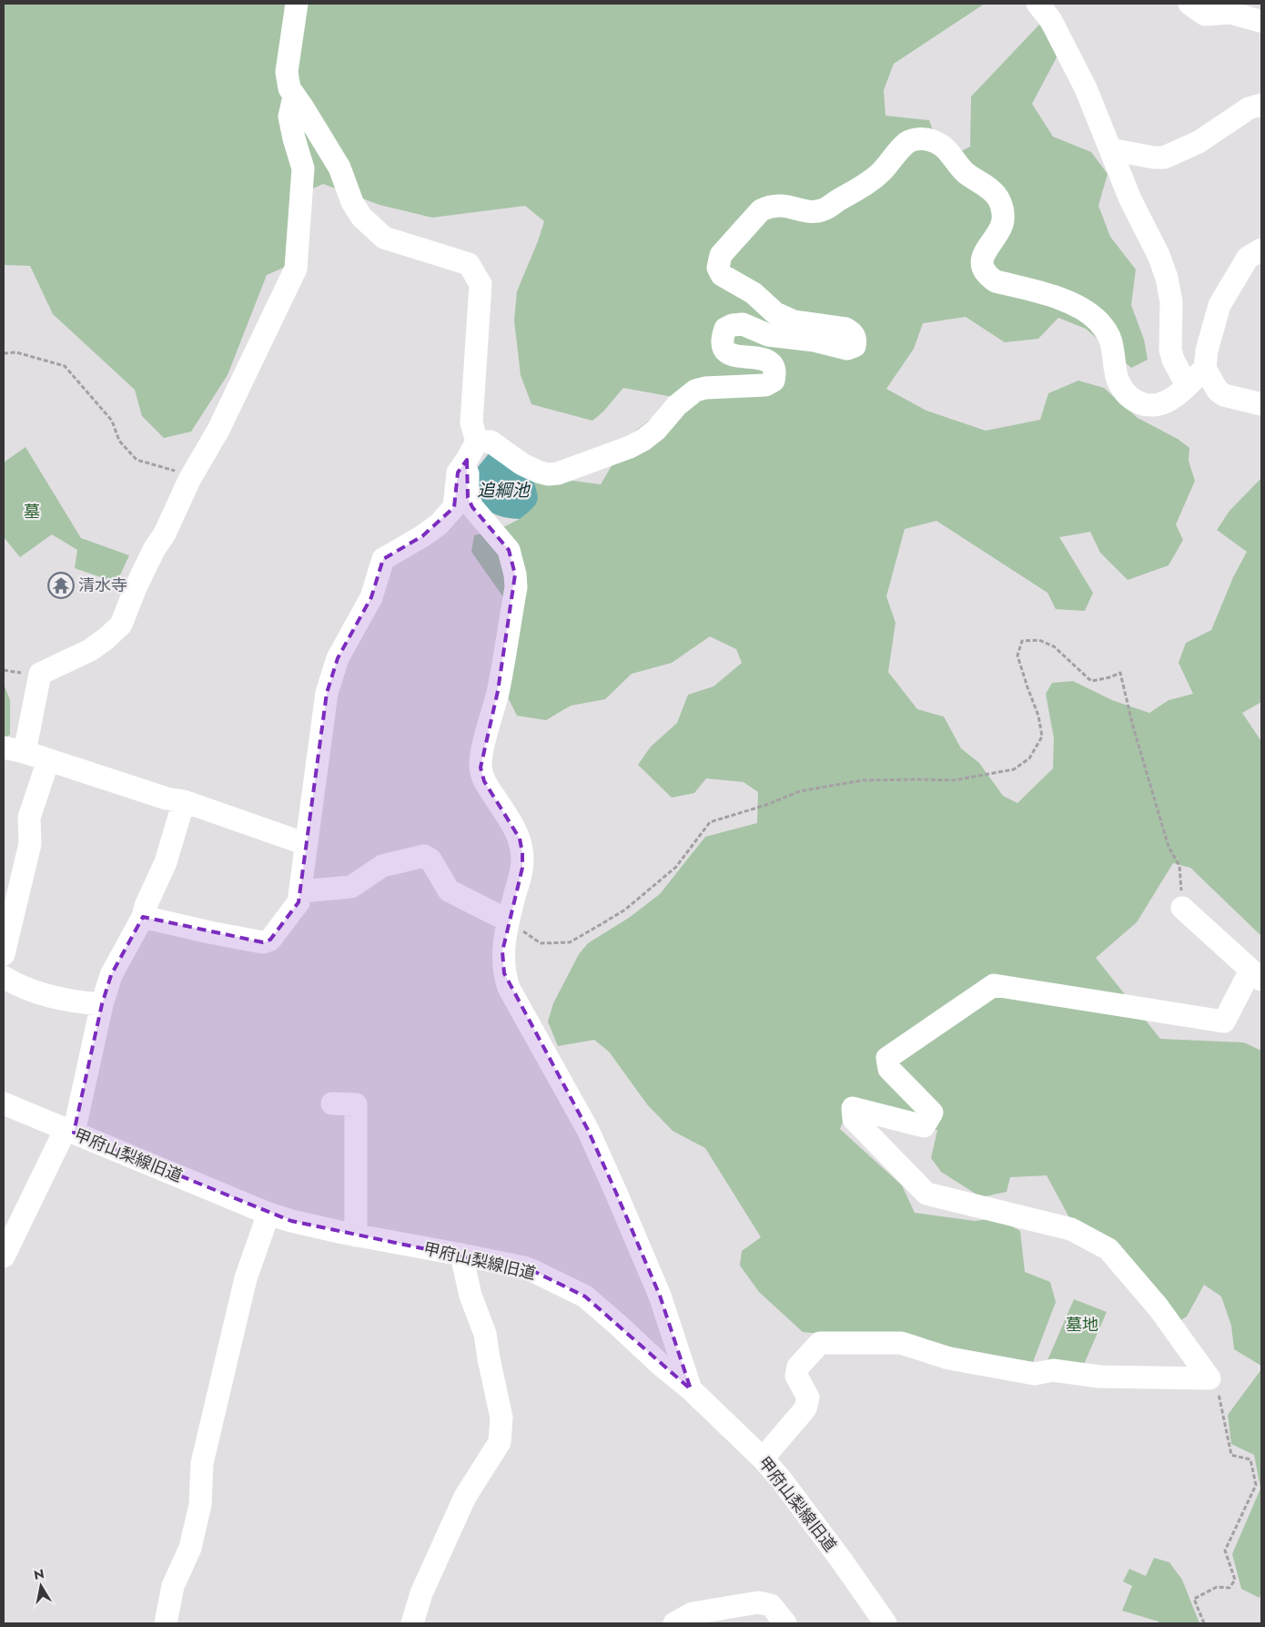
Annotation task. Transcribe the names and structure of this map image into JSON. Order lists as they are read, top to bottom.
{
  "streets": {
    "street": ["甲府山梨線旧道"]
  },
  "water": ["追綱池"],
  "parks": ["墓", "墓地"],
  "places": {
    "temple": ["清水寺"]
  },
  "north": "top"
}
